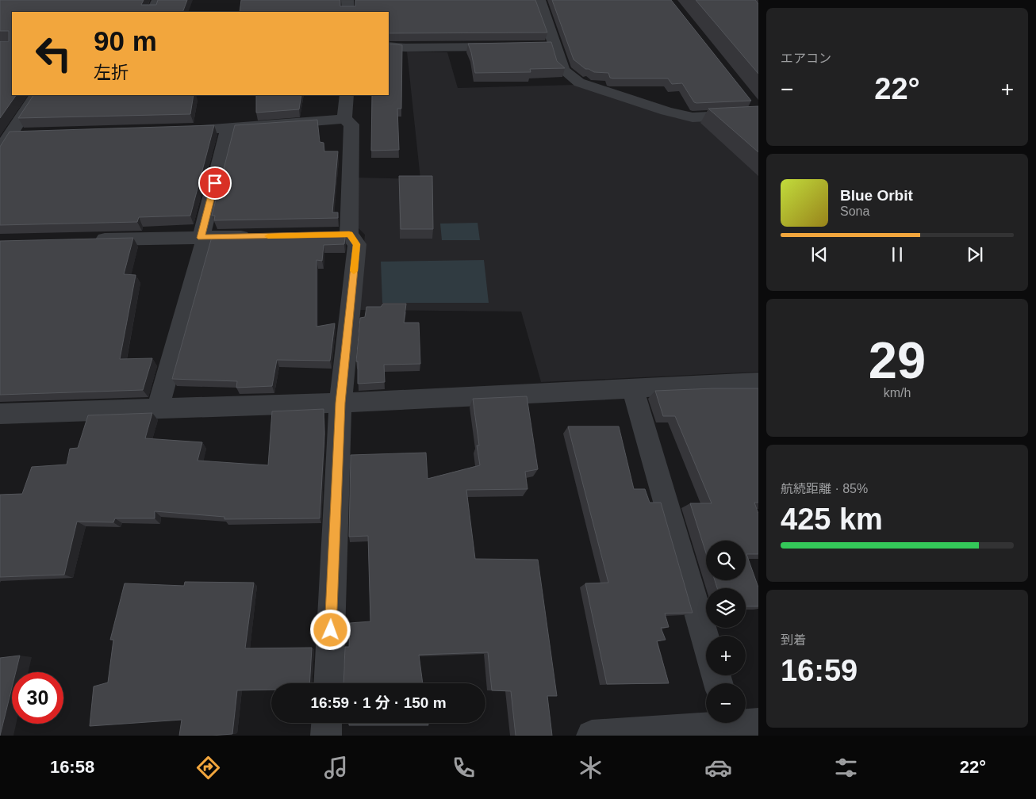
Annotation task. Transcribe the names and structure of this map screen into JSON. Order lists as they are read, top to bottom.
{
  "page": {
    "tile": [
      "エアコン",
      ["29", "km/h"],
      ["航続距離 · 85%", "425 km"],
      ["到着", "16:59"]
    ],
    "turn": ["90 m", "左折"],
    "heat": ["−", "22°", "+"],
    "song": ["Blue Orbit", "Sona"],
    "map_buttons": ["+", "−"],
    "limit": "30",
    "trip": "16:59 · 1 分 · 150 m",
    "tabs": ["16:58", "22°"]
  }
}
